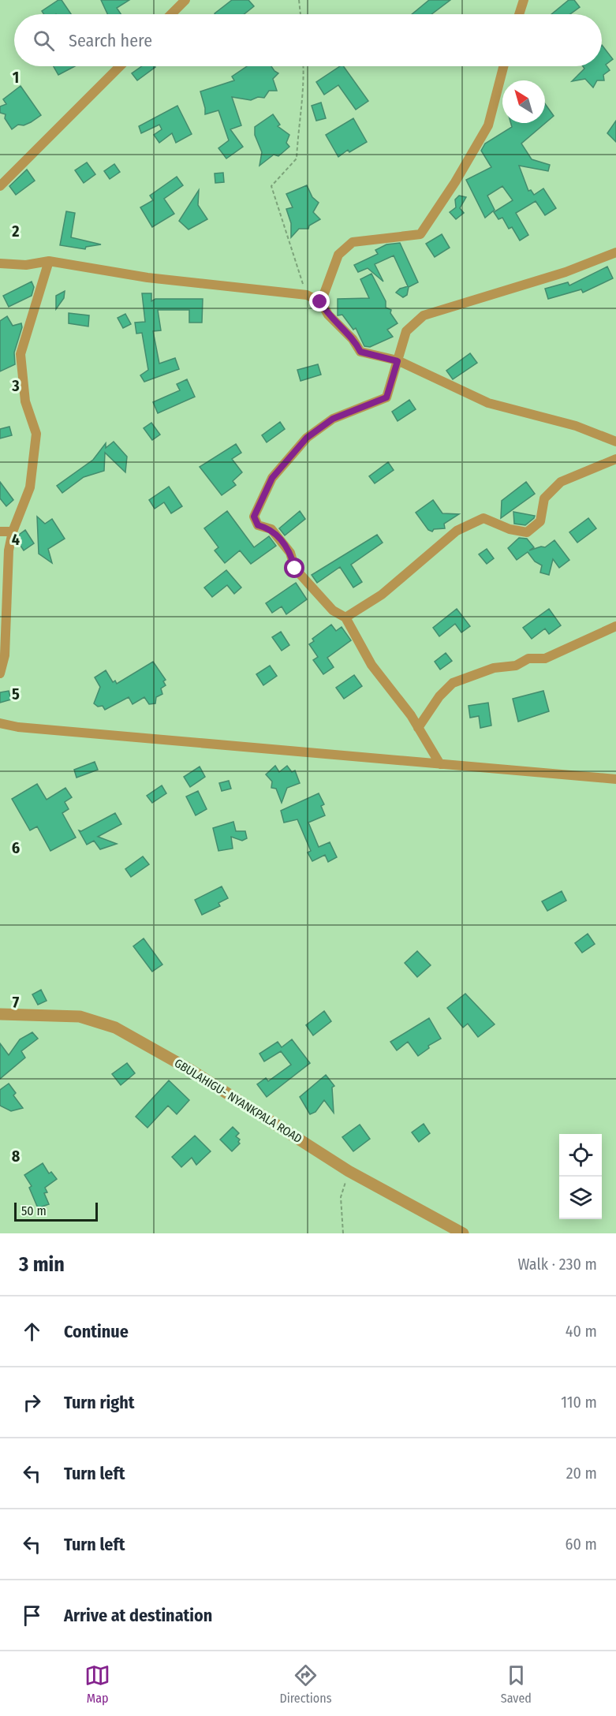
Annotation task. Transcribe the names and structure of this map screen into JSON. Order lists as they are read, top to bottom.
{
  "streets": {
    "street": ["GBULAHIGU- NYANKPALA ROAD"]
  },
  "scale_bar": "50 m",
  "north": "top left",
  "page": {
    "search": "Search here",
    "scale": "50 m",
    "heading": ["3 min", "Walk · 230 m"],
    "list": [
      ["Continue", "40 m"],
      ["Turn right", "110 m"],
      ["Turn left", "20 m"],
      ["Turn left", "60 m"],
      "Arrive at destination"
    ],
    "nav": ["Map", "Directions", "Saved"]
  },
  "grid": {
    "rows": [
      "1",
      "2",
      "3",
      "4",
      "5",
      "6",
      "7",
      "8"
    ]
  }
}
